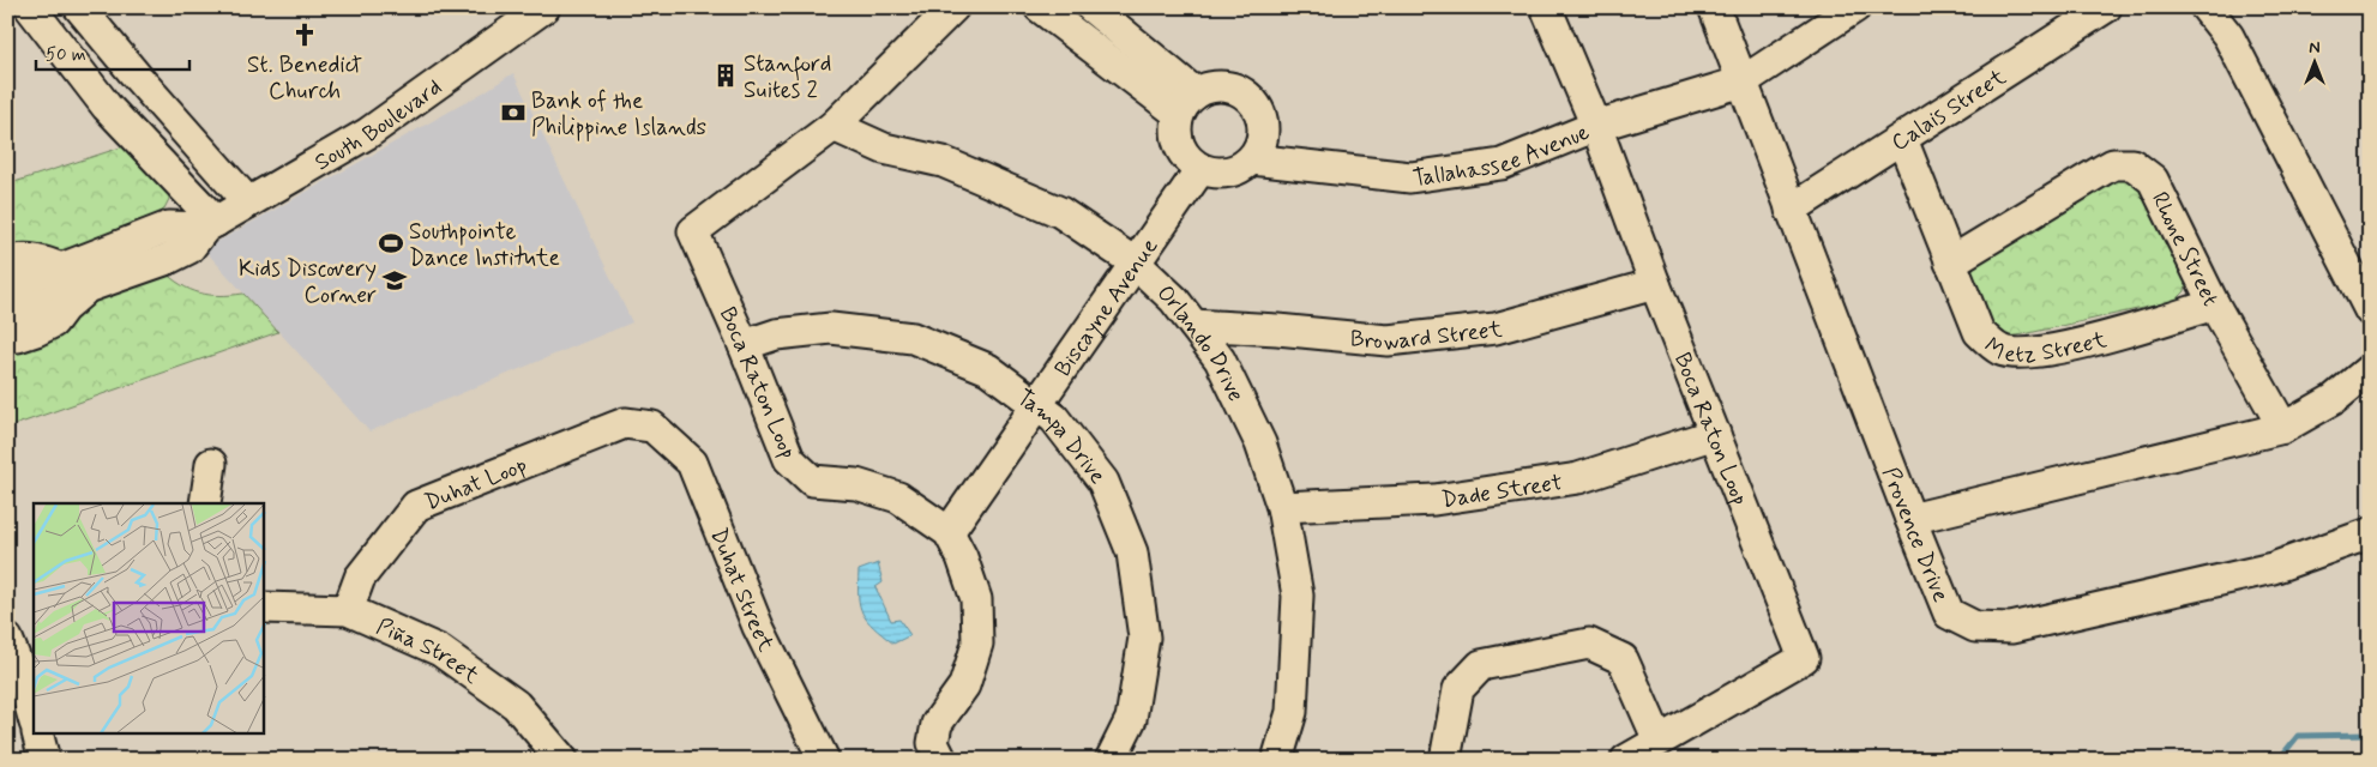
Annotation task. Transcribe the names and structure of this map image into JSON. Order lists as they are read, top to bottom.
{
  "streets": {
    "street": [
      "Calais Street",
      "South Boulevard",
      "Tallahassee Avenue",
      "Rhone Street",
      "Biscayne Avenue",
      "Broward Street",
      "Metz Street",
      "Orlando Drive",
      "Boca Raton Loop",
      "Tampa Drive",
      "Duhat Loop",
      "Dade Street",
      "Provence Drive",
      "Duhat Street",
      "Piña Street"
    ]
  },
  "crossings": [
    ["Calais Street", "Metz Street"],
    ["Calais Street", "Provence Drive"],
    ["Tallahassee Avenue", "Biscayne Avenue"],
    ["Tallahassee Avenue", "Boca Raton Loop"],
    ["Tallahassee Avenue", "Provence Drive"],
    ["Rhone Street", "Metz Street"],
    ["Biscayne Avenue", "Orlando Drive"],
    ["Biscayne Avenue", "Boca Raton Loop"],
    ["Biscayne Avenue", "Tampa Drive"],
    ["Broward Street", "Orlando Drive"],
    ["Broward Street", "Boca Raton Loop"],
    ["Orlando Drive", "Boca Raton Loop"],
    ["Orlando Drive", "Dade Street"],
    ["Boca Raton Loop", "Tampa Drive"],
    ["Boca Raton Loop", "Dade Street"],
    ["Duhat Loop", "Duhat Street"],
    ["Duhat Loop", "Piña Street"]
  ],
  "places": {
    "church": ["St. Benedict Church"],
    "building": ["Stanford Suites 2"],
    "bank": ["Bank of the Philippine Islands"],
    "sports": ["Southpointe Dance Institute"],
    "school or university": ["Kids Discovery Corner"]
  },
  "scale_bar": "50 m",
  "north": "top"
}
